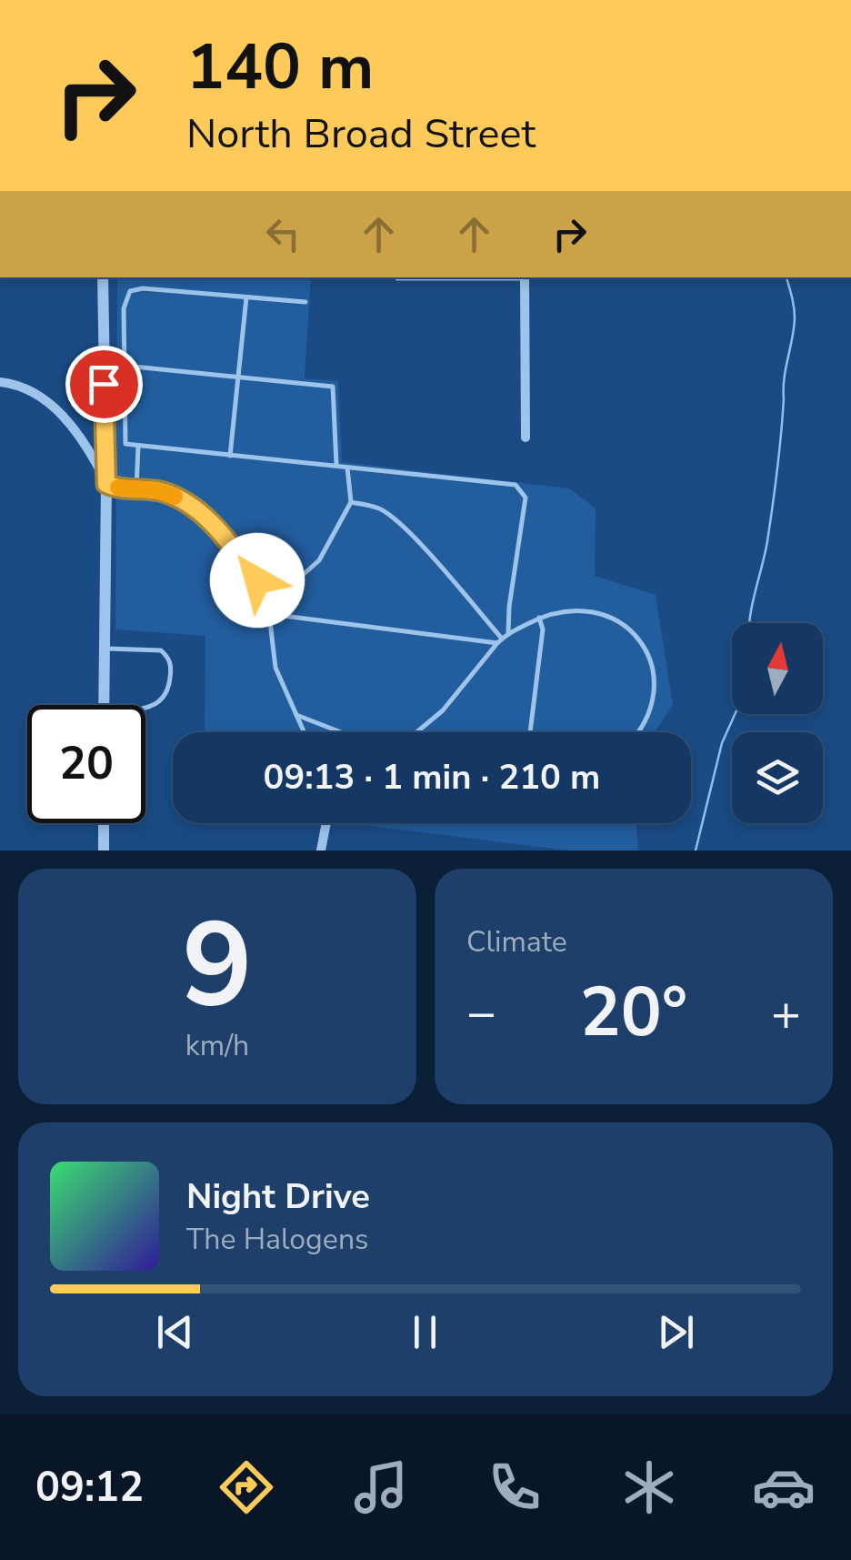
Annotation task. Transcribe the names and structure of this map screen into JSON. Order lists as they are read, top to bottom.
{
  "north": "top",
  "page": {
    "turn": ["140 m", "North Broad Street"],
    "limit": "20",
    "trip": "09:13 · 1 min · 210 m",
    "tile": [
      ["9", "km/h"],
      "Climate"
    ],
    "heat": ["−", "20°", "+"],
    "song": ["Night Drive", "The Halogens"],
    "tabs": "09:12"
  }
}
